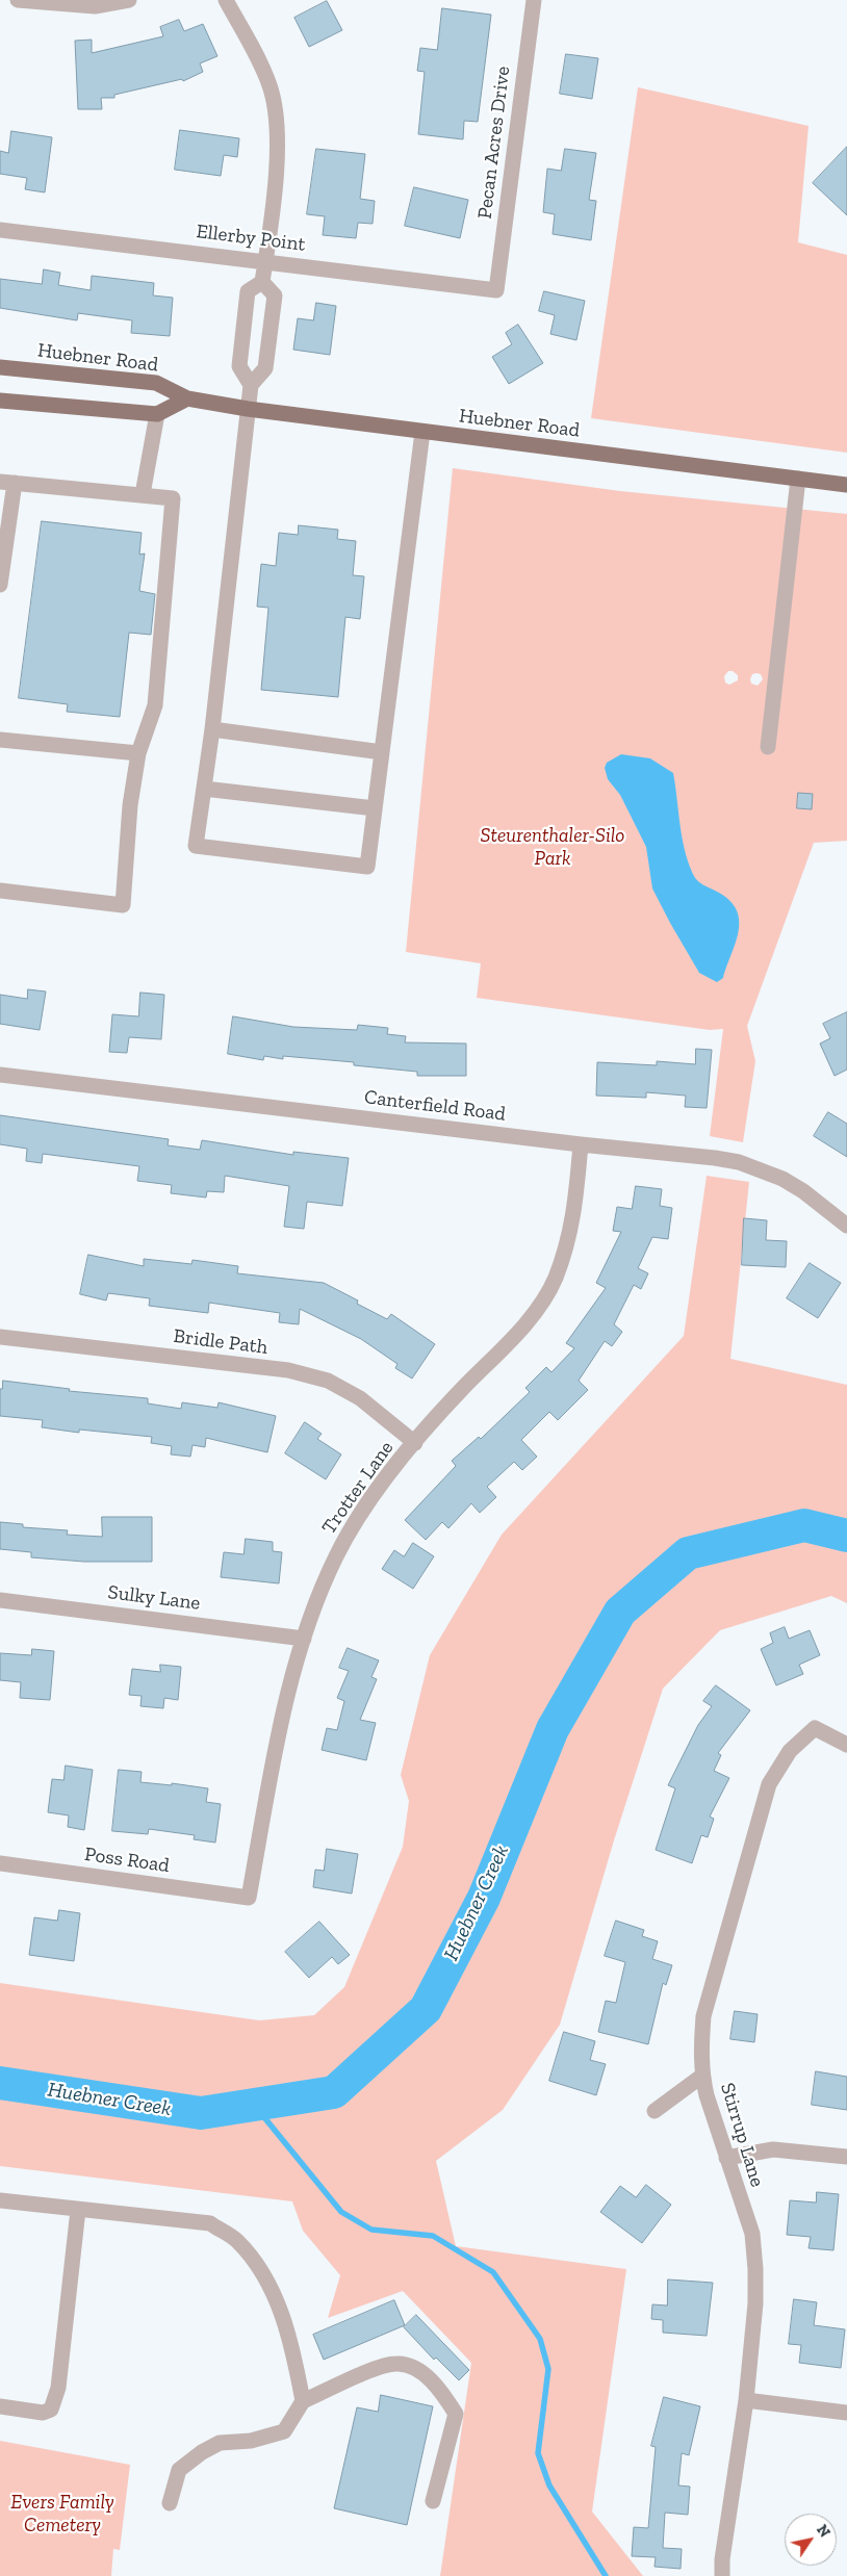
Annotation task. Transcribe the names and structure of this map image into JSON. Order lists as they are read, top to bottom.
{
  "streets": {
    "main road": ["Huebner Road"],
    "street": [
      "Pecan Acres Drive",
      "Ellerby Point",
      "Canterfield Road",
      "Bridle Path",
      "Trotter Lane",
      "Sulky Lane",
      "Poss Road",
      "Stirrup Lane"
    ]
  },
  "crossings": [
    ["Pecan Acres Drive", "Ellerby Point"],
    ["Canterfield Road", "Trotter Lane"],
    ["Bridle Path", "Trotter Lane"],
    ["Trotter Lane", "Sulky Lane"],
    ["Trotter Lane", "Poss Road"]
  ],
  "water": ["Huebner Creek"],
  "parks": ["Steurenthaler-Silo Park", "Evers Family Cemetery"],
  "north": "top right"
}
